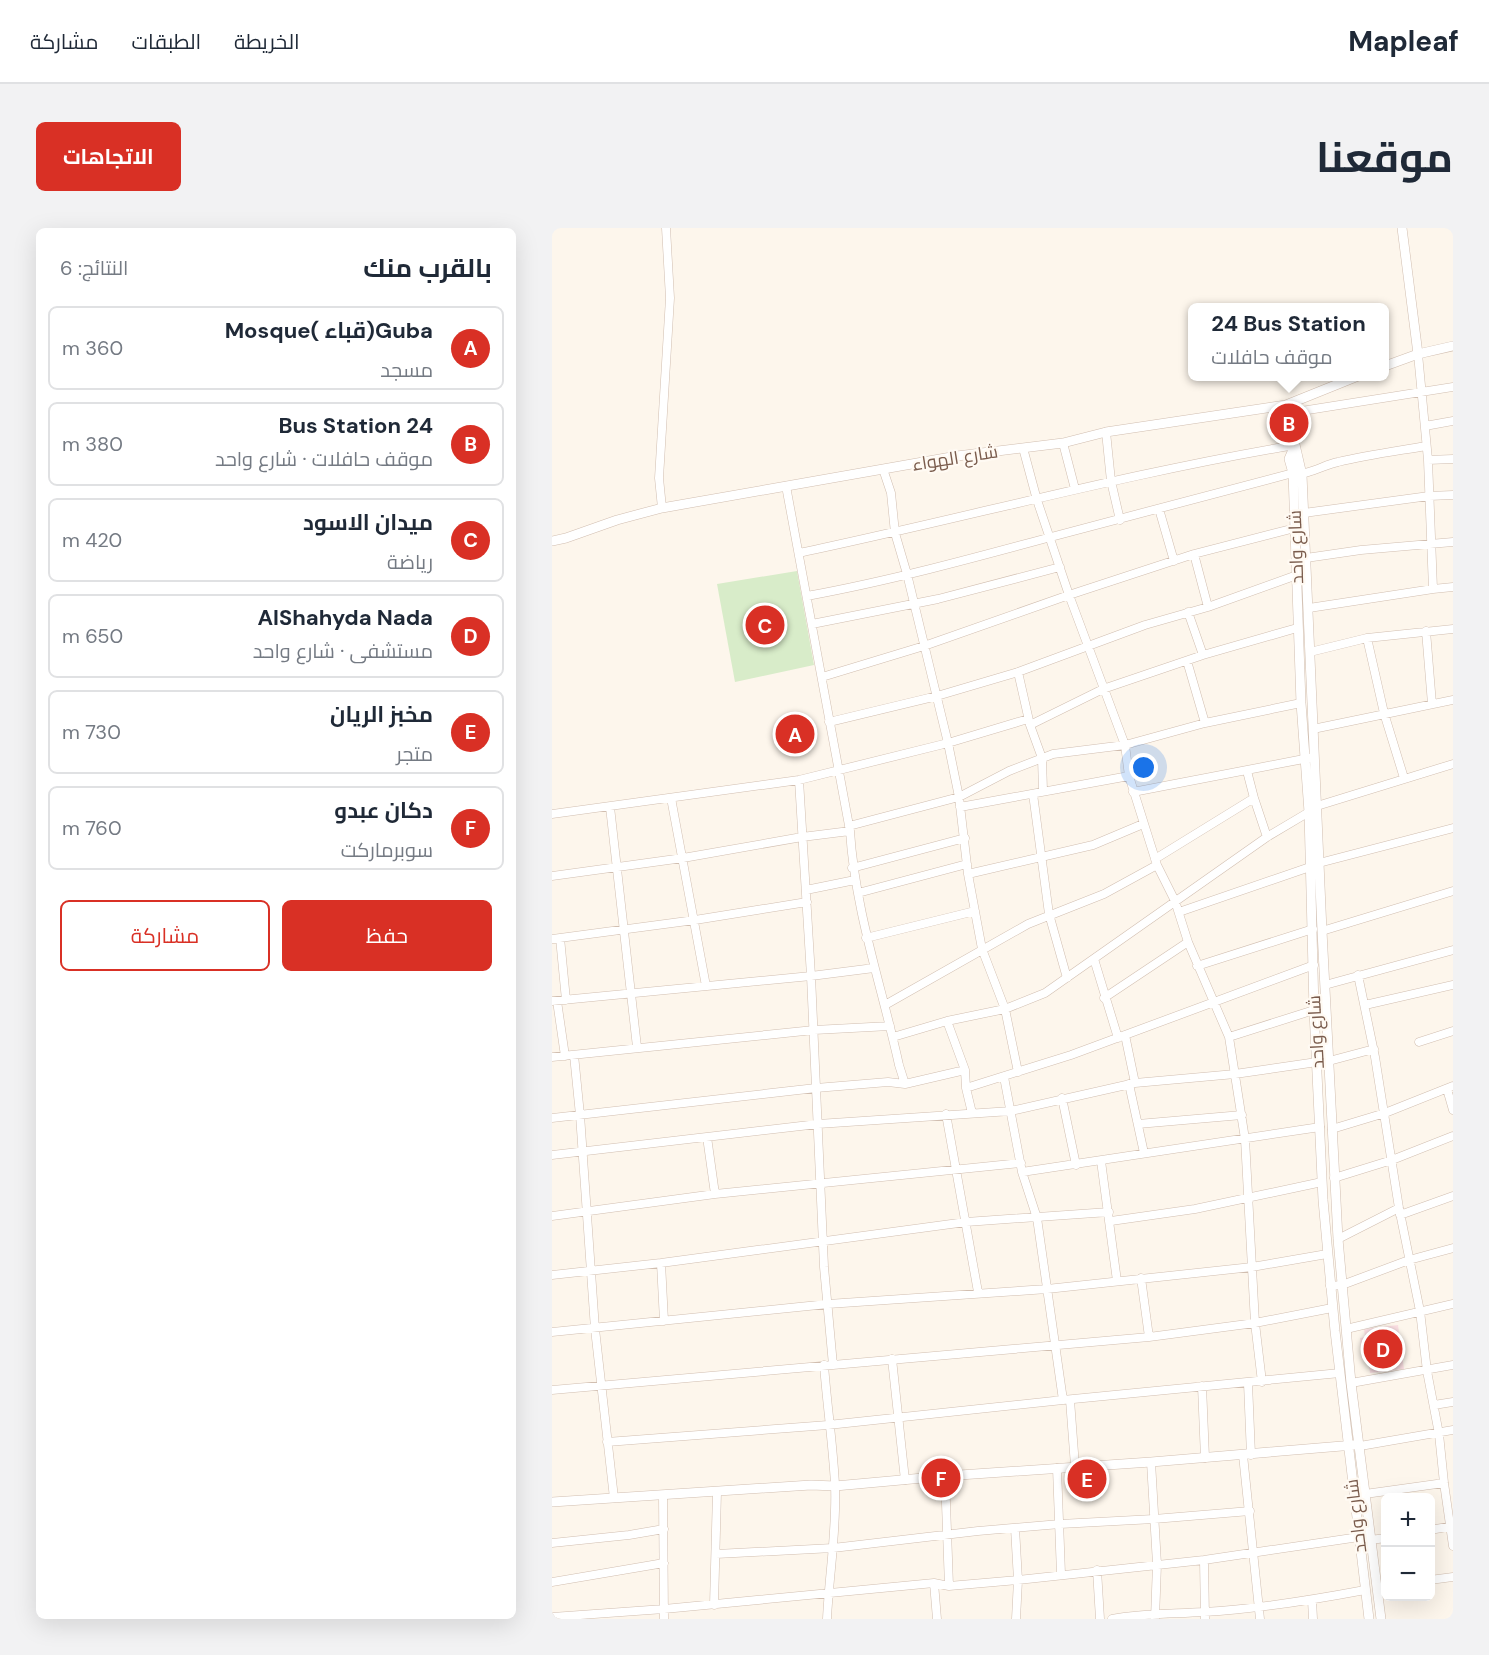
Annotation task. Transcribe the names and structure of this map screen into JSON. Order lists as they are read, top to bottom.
{
  "streets": {
    "street": ["شارع الهواء", "شارع واحد"]
  },
  "crossings": [
    ["شارع الهواء", "شارع واحد"]
  ],
  "page": {
    "header": "Mapleaf",
    "nav": ["الخريطة", "الطبقات", "مشاركة"],
    "title": "موقعنا",
    "buttons": [
      "الاتجاهات",
      ["حفظ", "مشاركة"]
    ],
    "heading": ["بالقرب منك", "النتائج: 6"],
    "popup": ["24 Bus Station", "موقف حافلات"],
    "list": [
      {
        "mark": "A",
        "name": "Guba(قباء )Mosque",
        "note": "مسجد",
        "value": "360 m"
      },
      {
        "mark": "B",
        "name": "24 Bus Station",
        "note": "موقف حافلات · شارع واحد",
        "value": "380 m"
      },
      {
        "mark": "C",
        "name": "ميدان الاسود",
        "note": "رياضة",
        "value": "420 m"
      },
      {
        "mark": "D",
        "name": "AlShahyda Nada",
        "note": "مستشفى · شارع واحد",
        "value": "650 m"
      },
      {
        "mark": "E",
        "name": "مخبز الريان",
        "note": "متجر",
        "value": "730 m"
      },
      {
        "mark": "F",
        "name": "دكان عبدو",
        "note": "سوبرماركت",
        "value": "760 m"
      }
    ],
    "pins": [
      "B",
      "C",
      "A",
      "D",
      "F",
      "E"
    ],
    "map_buttons": ["+", "−"]
  }
}
